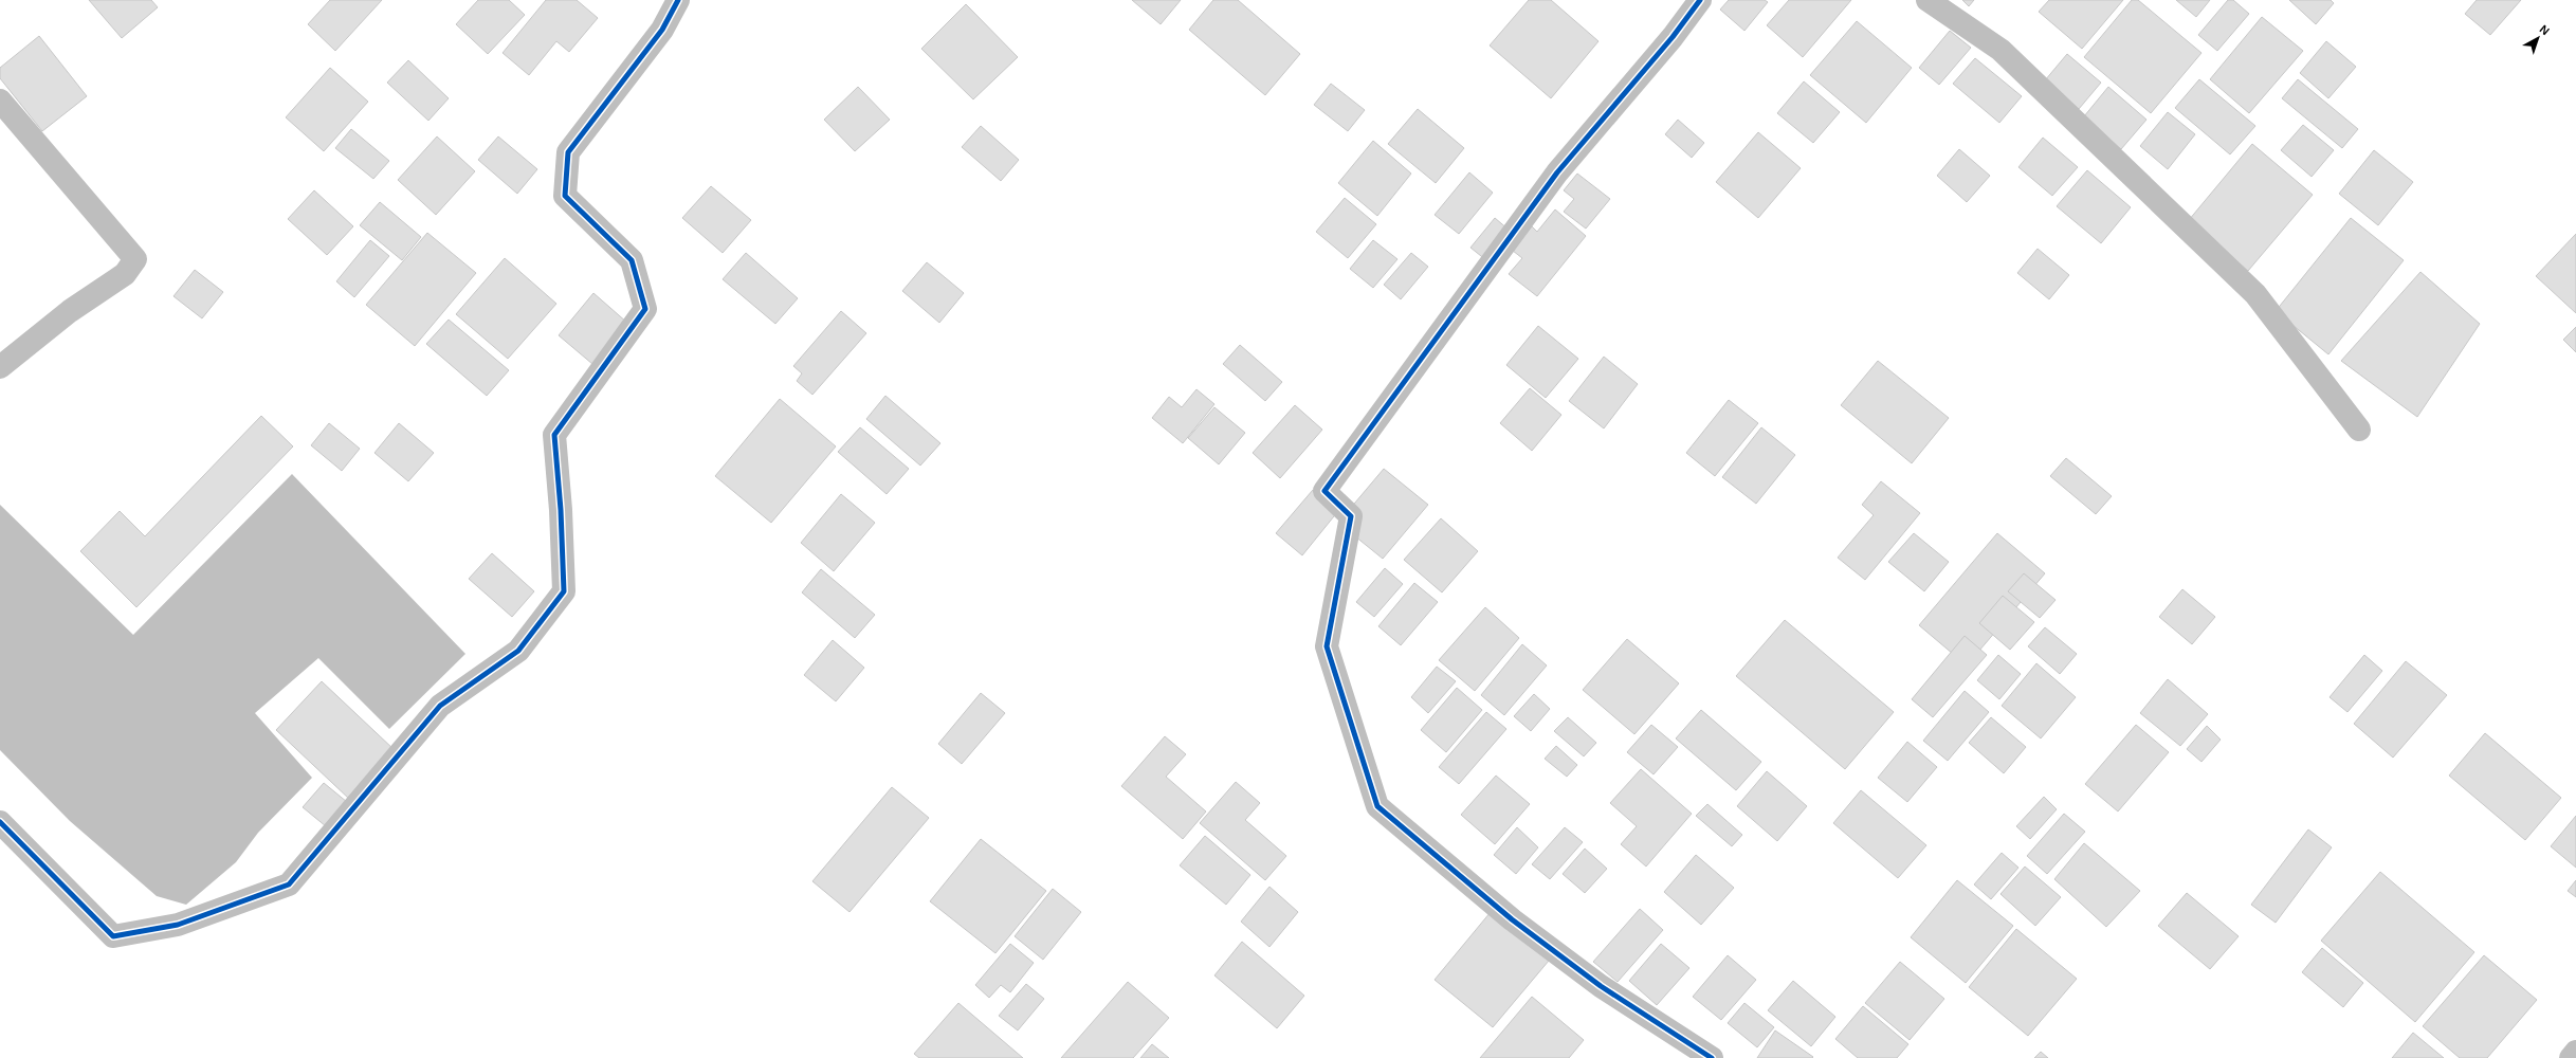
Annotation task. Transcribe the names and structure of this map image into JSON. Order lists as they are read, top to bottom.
{
  "north": "top right"
}
